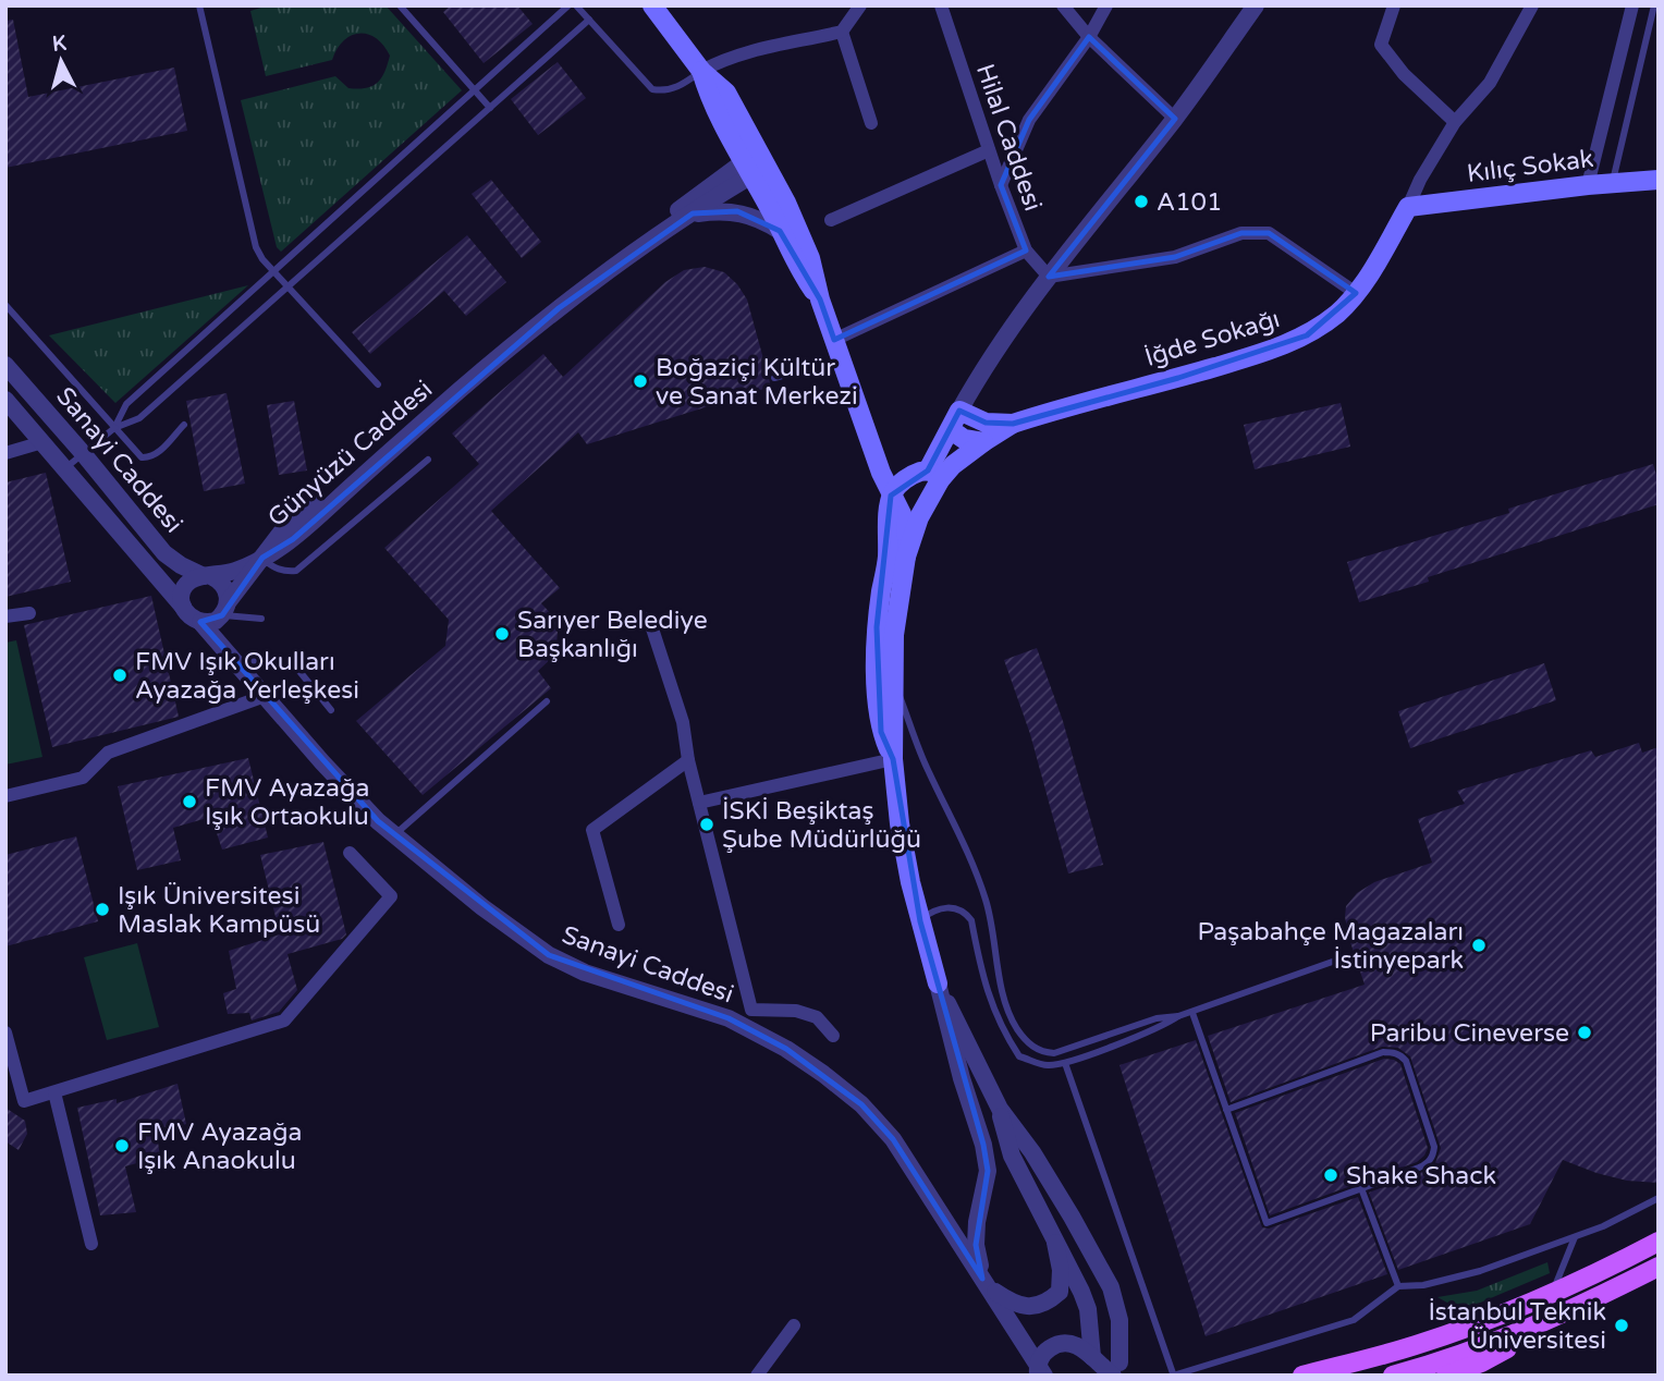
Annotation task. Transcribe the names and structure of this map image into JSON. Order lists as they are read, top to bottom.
{
  "streets": {
    "main road": ["Kılıç Sokak", "İğde Sokağı"],
    "street": ["Hilal Caddesi", "Günyüzü Caddesi", "Sanayi Caddesi"]
  },
  "crossings": [
    ["Kılıç Sokak", "İğde Sokağı"]
  ],
  "places": [
    "A101",
    "Boğaziçi Kültür ve Sanat Merkezi",
    "Sarıyer Belediye Başkanlığı",
    "FMV Işık Okulları Ayazağa Yerleşkesi",
    "FMV Ayazağa Işık Ortaokulu",
    "İSKİ Beşiktaş Şube Müdürlüğü",
    "Işık Üniversitesi Maslak Kampüsü",
    "Paşabahçe Magazaları İstinyepark",
    "Paribu Cineverse",
    "FMV Ayazağa Işık Anaokulu",
    "Shake Shack",
    "İstanbul Teknik Üniversitesi"
  ],
  "north": "top"
}
